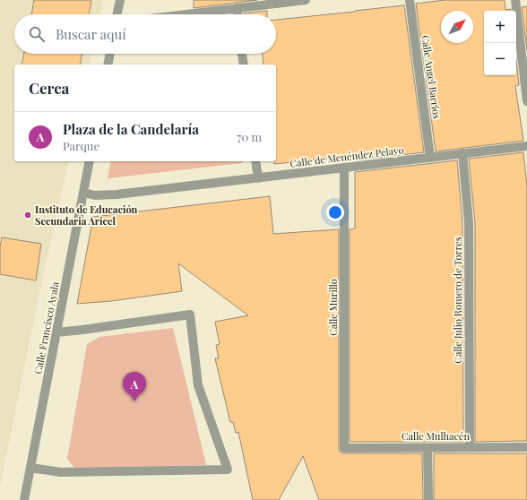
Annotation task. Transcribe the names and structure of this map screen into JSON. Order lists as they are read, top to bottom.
{
  "streets": {
    "street": [
      "Calle Angel Barrios",
      "Calle de Menéndez Pelayo",
      "Calle Julio Romero de Torres",
      "Calle Murillo",
      "Calle Francisco Ayala",
      "Calle Mulhacén"
    ]
  },
  "crossings": [
    ["Calle Angel Barrios", "Calle de Menéndez Pelayo"],
    ["Calle de Menéndez Pelayo", "Calle Julio Romero de Torres"],
    ["Calle de Menéndez Pelayo", "Calle Murillo"],
    ["Calle de Menéndez Pelayo", "Calle Francisco Ayala"],
    ["Calle Julio Romero de Torres", "Calle Mulhacén"],
    ["Calle Murillo", "Calle Mulhacén"]
  ],
  "places": ["Instituto de Educación Secundaria Aricel"],
  "north": "top right",
  "page": {
    "map_buttons": ["+", "−"],
    "search": "Buscar aquí",
    "heading": "Cerca",
    "list": [
      {
        "mark": "A",
        "name": "Plaza de la Candelaría",
        "note": "Parque",
        "value": "70 m"
      }
    ],
    "pins": "A"
  }
}
